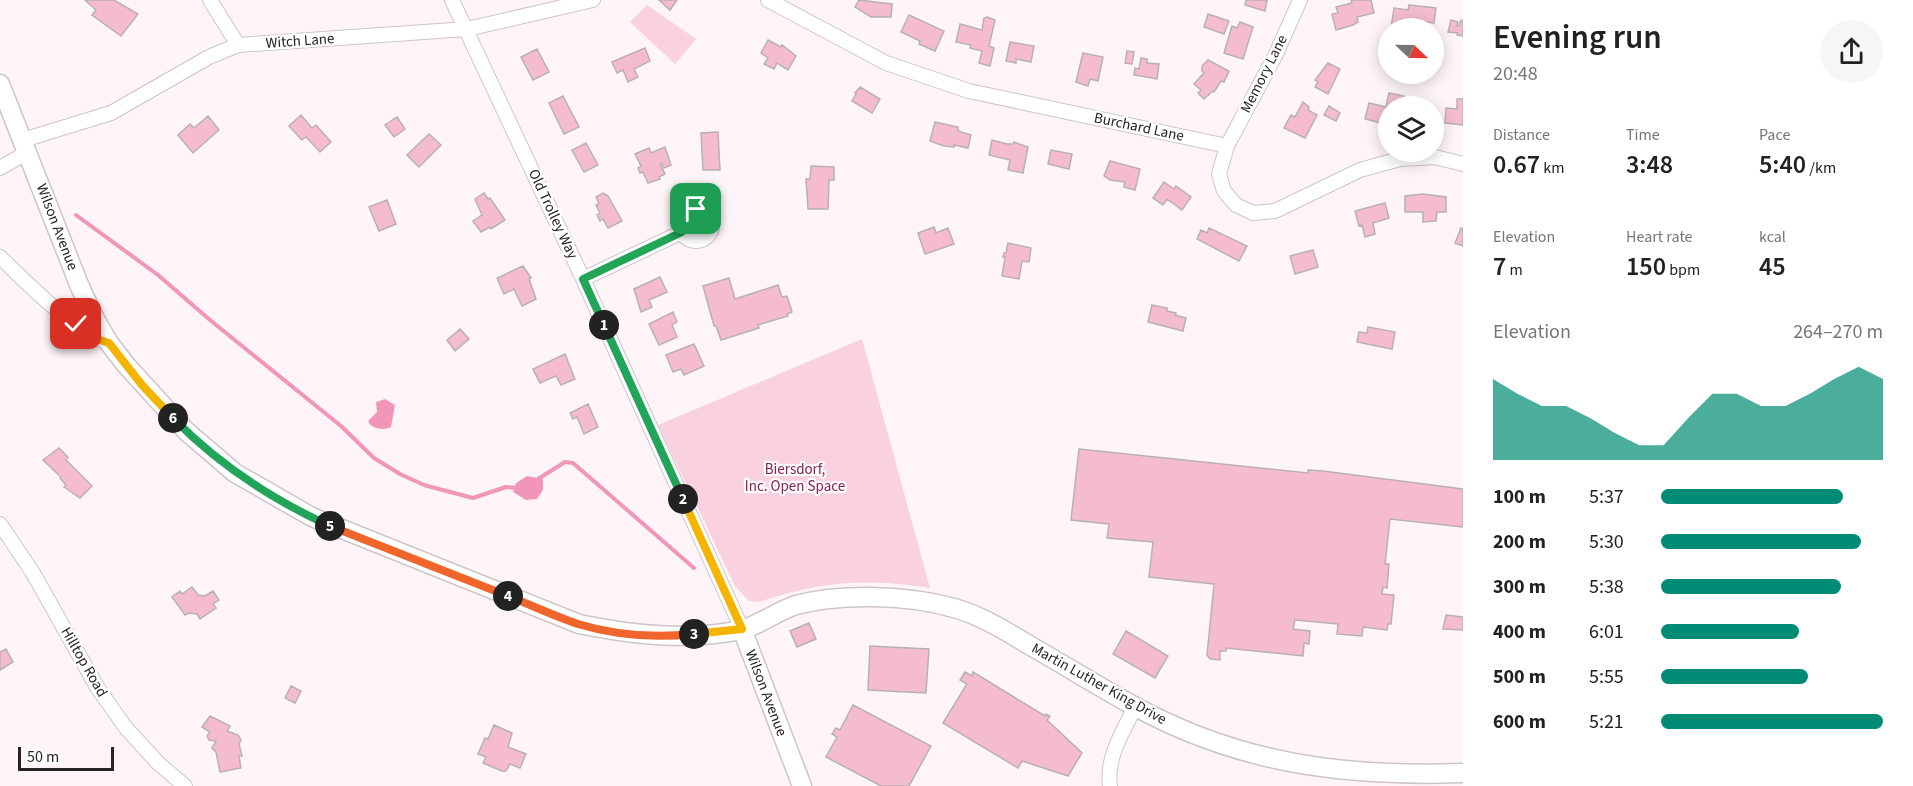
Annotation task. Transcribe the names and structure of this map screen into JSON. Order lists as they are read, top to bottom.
{
  "streets": {
    "main road": ["Wilson Avenue", "Martin Luther King Drive"],
    "street": [
      "Witch Lane",
      "Memory Lane",
      "Burchard Lane",
      "Old Trolley Way",
      "Hilltop Road"
    ]
  },
  "crossings": [
    ["Witch Lane", "Old Trolley Way"],
    ["Witch Lane", "Wilson Avenue"],
    ["Memory Lane", "Burchard Lane"],
    ["Old Trolley Way", "Wilson Avenue"],
    ["Old Trolley Way", "Martin Luther King Drive"],
    ["Wilson Avenue", "Martin Luther King Drive"]
  ],
  "parks": ["Biersdorf, Inc. Open Space"],
  "scale_bar": "50 m",
  "north": "right",
  "page": {
    "heading": ["Evening run", "20:48"],
    "stats": [
      ["Distance", "0.67 km"],
      ["Time", "3:48"],
      ["Pace", "5:40 /km"],
      ["Elevation", "7 m"],
      ["Heart rate", "150 bpm"],
      ["kcal", "45"]
    ],
    "chart": ["Elevation", "264–270 m"],
    "pins": [
      "1",
      "6",
      "2",
      "5",
      "4",
      "3"
    ],
    "list": [
      {
        "name": "100 m",
        "note": "5:37"
      },
      {
        "name": "200 m",
        "note": "5:30"
      },
      {
        "name": "300 m",
        "note": "5:38"
      },
      {
        "name": "400 m",
        "note": "6:01"
      },
      {
        "name": "500 m",
        "note": "5:55"
      },
      {
        "name": "600 m",
        "note": "5:21"
      }
    ],
    "scale": "50 m"
  }
}
